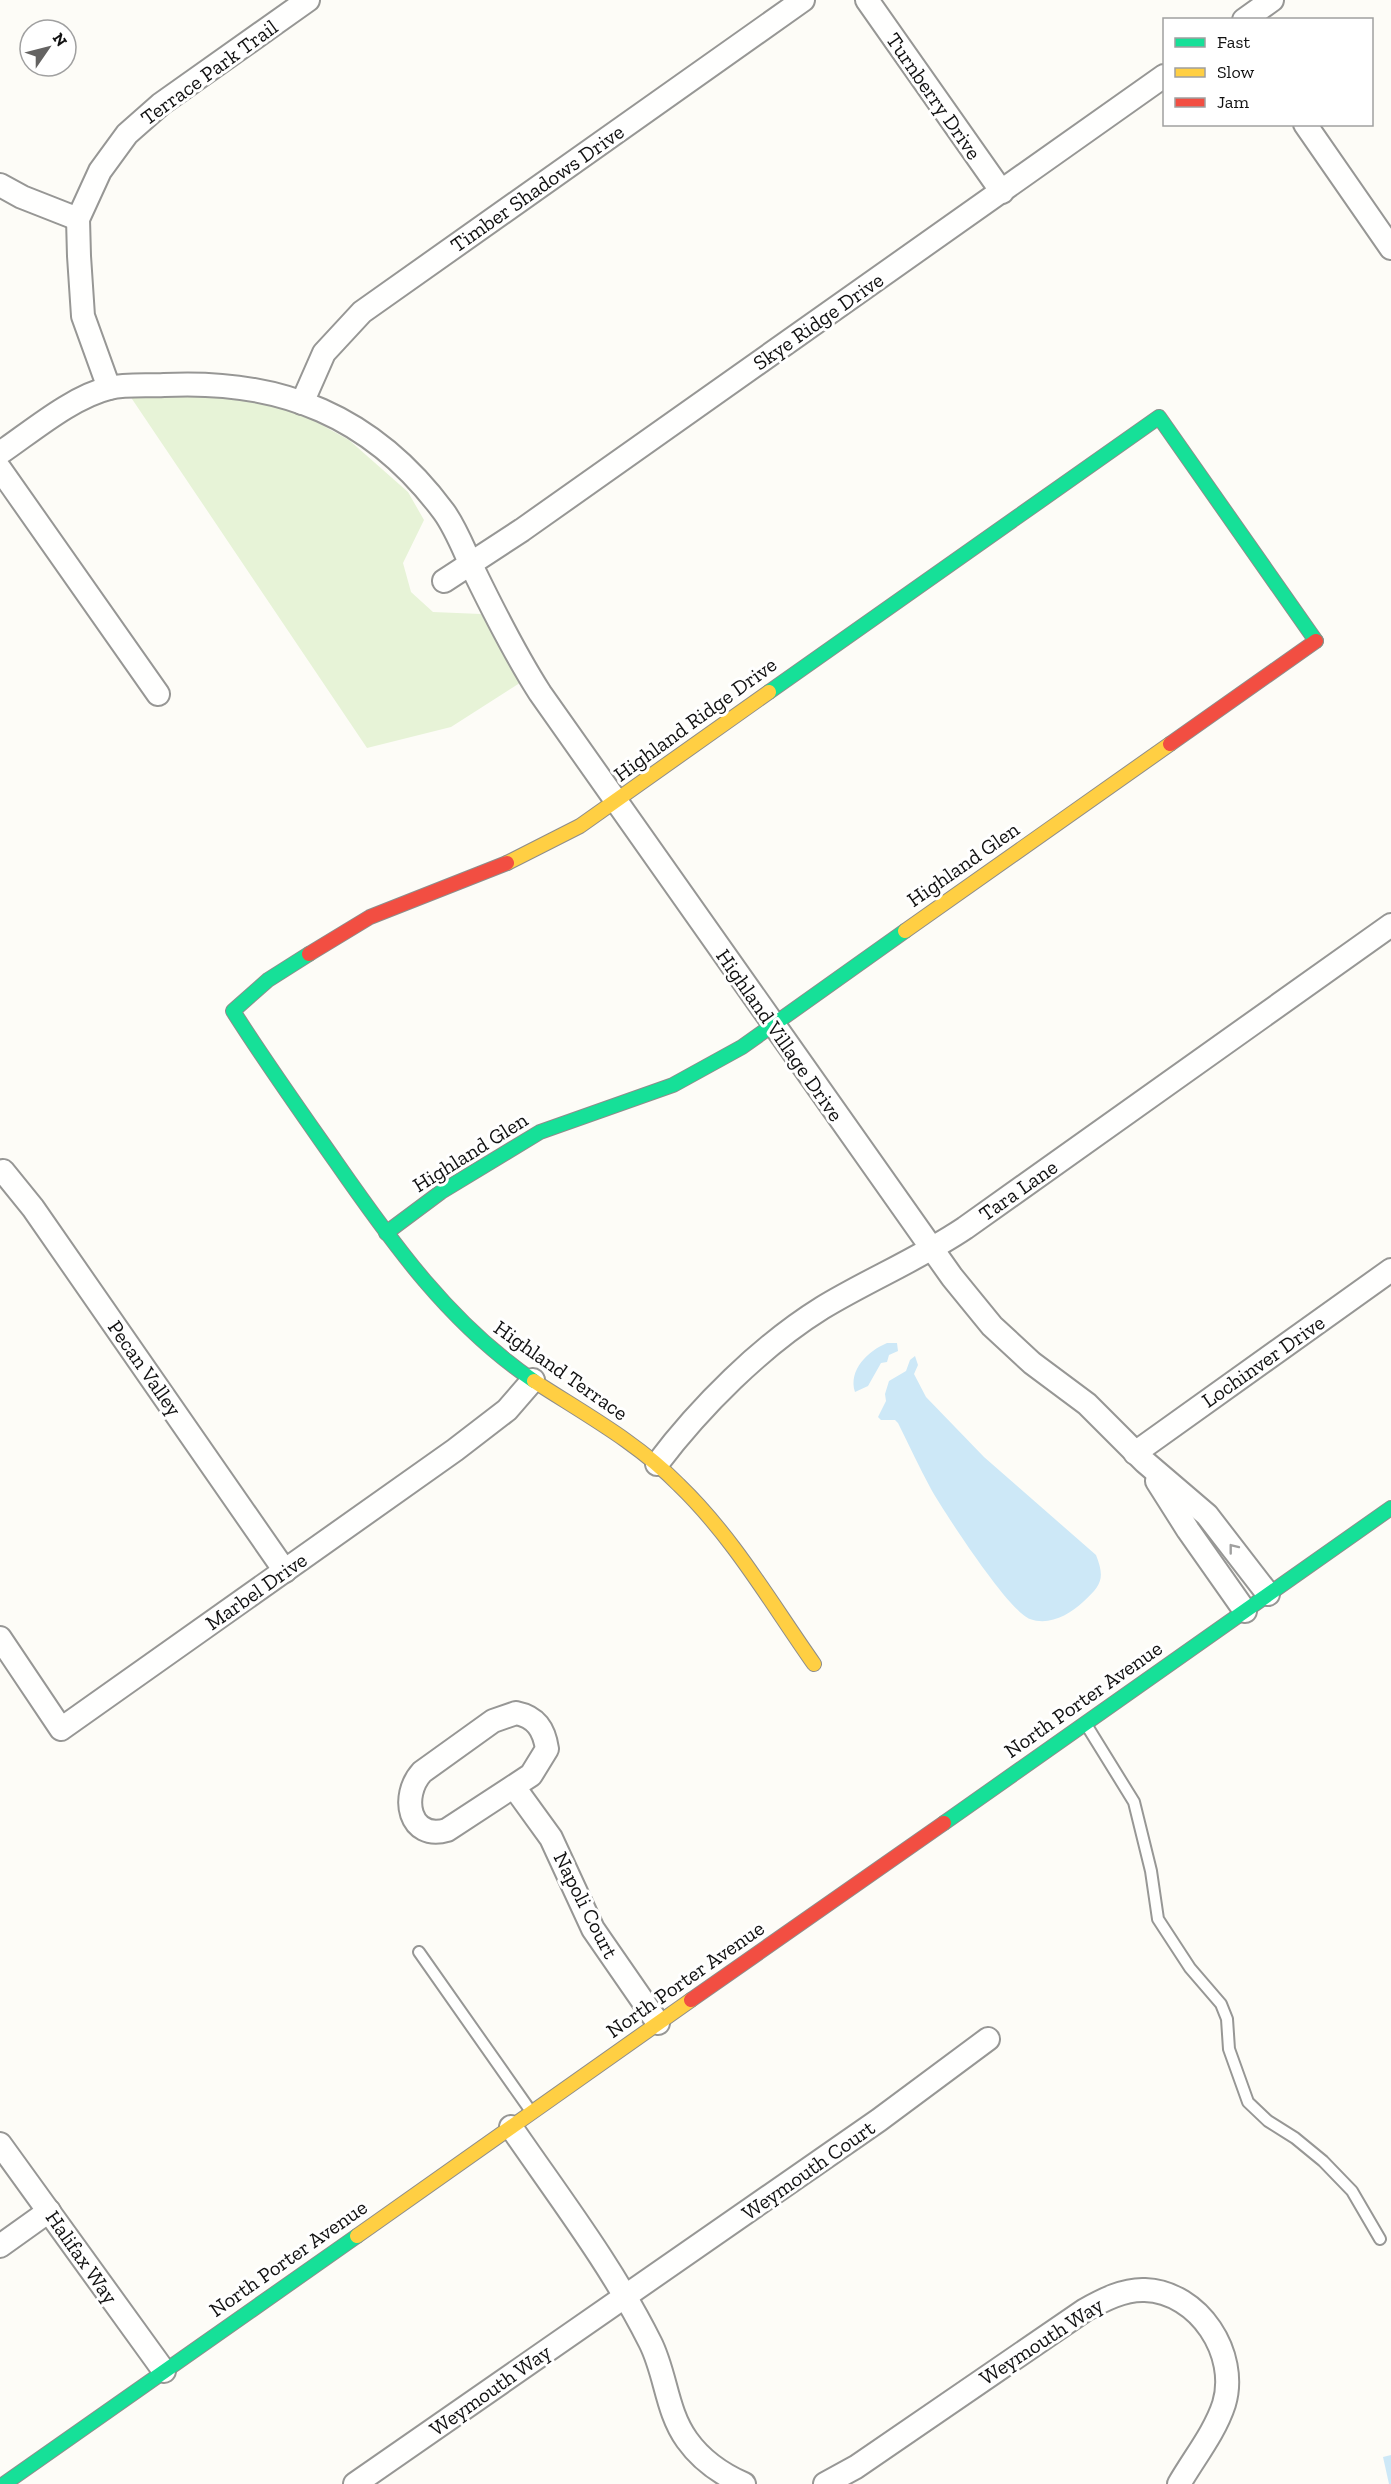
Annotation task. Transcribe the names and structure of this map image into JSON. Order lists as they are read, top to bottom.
{
  "streets": {
    "street": [
      "Terrace Park Trail",
      "Turnberry Drive",
      "Timber Shadows Drive",
      "Skye Ridge Drive",
      "Highland Ridge Drive",
      "Highland Glen",
      "Highland Village Drive",
      "Tara Lane",
      "Lochinver Drive",
      "Pecan Valley",
      "Highland Terrace",
      "Marbel Drive",
      "North Porter Avenue",
      "Napoli Court",
      "Weymouth Court",
      "Halifax Way",
      "Weymouth Way"
    ]
  },
  "crossings": [
    ["Terrace Park Trail", "Highland Village Drive"],
    ["Turnberry Drive", "Skye Ridge Drive"],
    ["Timber Shadows Drive", "Highland Village Drive"],
    ["Skye Ridge Drive", "Highland Village Drive"],
    ["Highland Ridge Drive", "Highland Glen"],
    ["Highland Ridge Drive", "Highland Village Drive"],
    ["Highland Ridge Drive", "Highland Terrace"],
    ["Highland Glen", "Highland Village Drive"],
    ["Highland Glen", "Highland Terrace"],
    ["Highland Village Drive", "Tara Lane"],
    ["Highland Village Drive", "Lochinver Drive"],
    ["Highland Village Drive", "North Porter Avenue"],
    ["Tara Lane", "Highland Terrace"],
    ["Pecan Valley", "Marbel Drive"],
    ["Highland Terrace", "Marbel Drive"],
    ["North Porter Avenue", "Napoli Court"],
    ["North Porter Avenue", "Halifax Way"],
    ["Weymouth Court", "Weymouth Way"]
  ],
  "legend": ["Fast", "Slow", "Jam"],
  "north": "top right"
}
